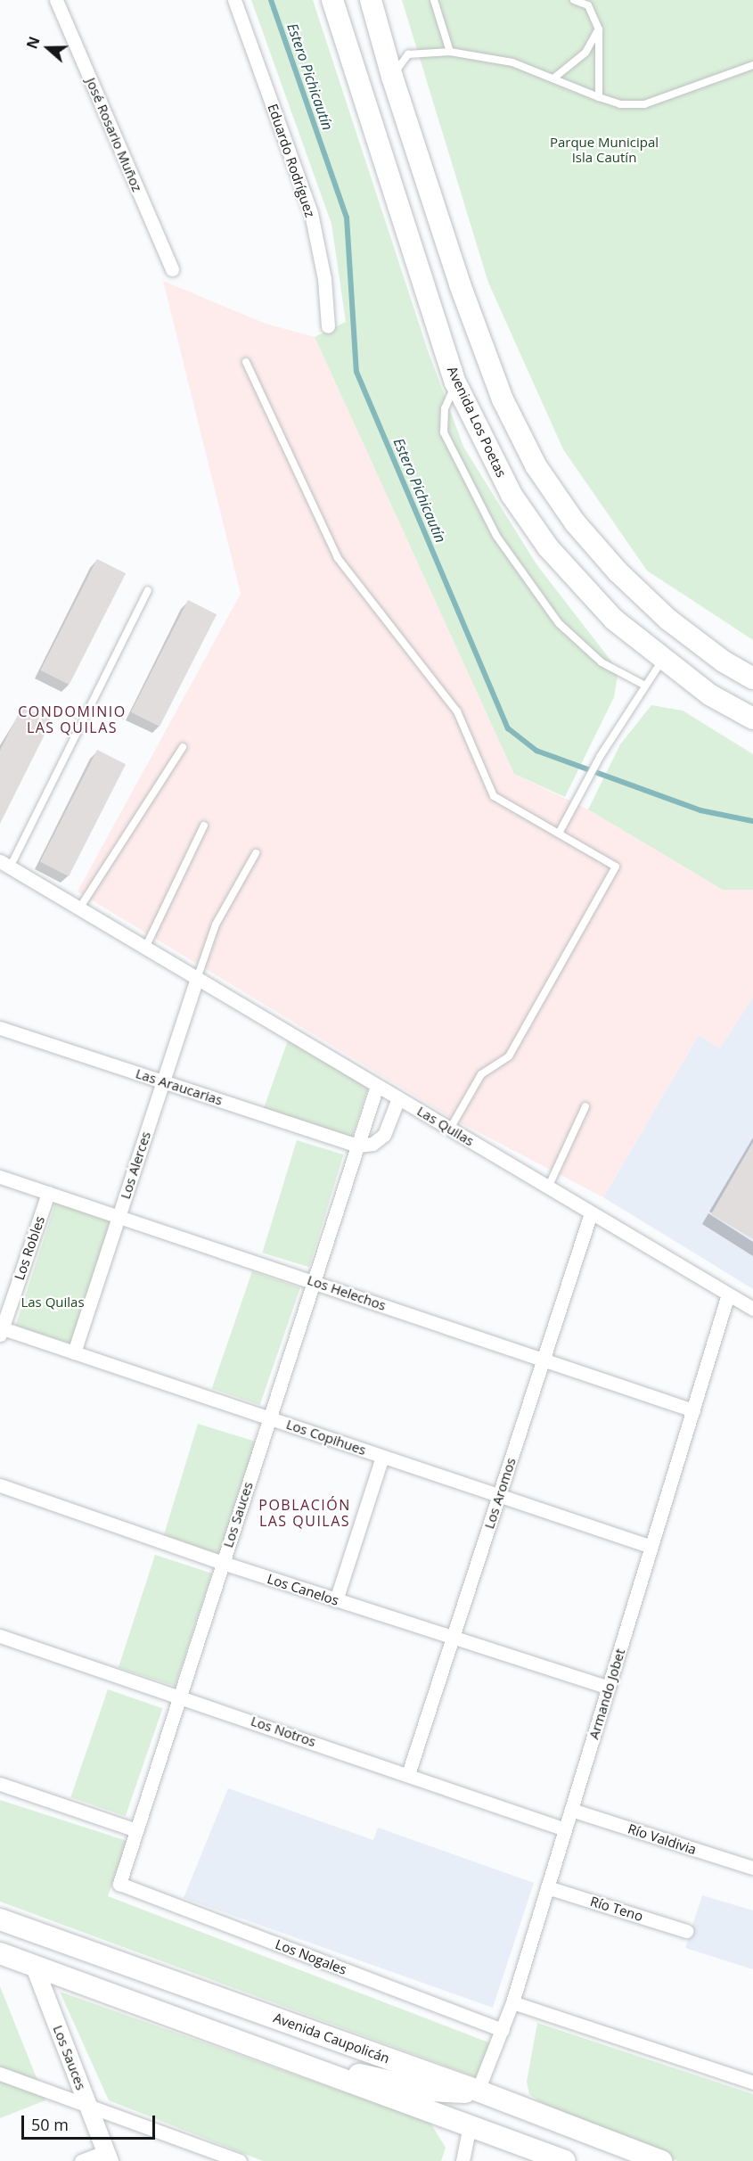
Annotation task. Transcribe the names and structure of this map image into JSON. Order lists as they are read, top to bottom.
{
  "streets": {
    "main road": ["Avenida Los Poetas", "Avenida Caupolicán"],
    "street": [
      "José Rosario Muñoz",
      "Eduardo Rodríguez",
      "Las Araucarias",
      "Las Quilas",
      "Los Alerces",
      "Los Robles",
      "Los Helechos",
      "Los Copihues",
      "Los Aromos",
      "Los Sauces",
      "Los Canelos",
      "Armando Jobet",
      "Los Notros",
      "Río Valdivia",
      "Río Teno",
      "Los Nogales"
    ]
  },
  "crossings": [
    ["Las Araucarias", "Los Alerces"],
    ["Las Araucarias", "Los Sauces"],
    ["Las Quilas", "Los Alerces"],
    ["Las Quilas", "Los Aromos"],
    ["Las Quilas", "Los Sauces"],
    ["Las Quilas", "Armando Jobet"],
    ["Los Alerces", "Los Helechos"],
    ["Los Alerces", "Los Copihues"],
    ["Los Robles", "Los Helechos"],
    ["Los Robles", "Los Copihues"],
    ["Los Helechos", "Los Aromos"],
    ["Los Helechos", "Los Sauces"],
    ["Los Helechos", "Armando Jobet"],
    ["Los Copihues", "Los Aromos"],
    ["Los Copihues", "Los Sauces"],
    ["Los Copihues", "Armando Jobet"],
    ["Los Aromos", "Los Canelos"],
    ["Los Aromos", "Los Notros"],
    ["Los Sauces", "Los Canelos"],
    ["Los Sauces", "Los Notros"],
    ["Los Sauces", "Los Nogales"],
    ["Los Canelos", "Armando Jobet"],
    ["Armando Jobet", "Los Notros"],
    ["Armando Jobet", "Río Valdivia"],
    ["Armando Jobet", "Río Teno"],
    ["Armando Jobet", "Los Nogales"],
    ["Armando Jobet", "Avenida Caupolicán"]
  ],
  "districts": ["CONDOMINIO LAS QUILAS", "POBLACIÓN LAS QUILAS"],
  "water": ["Estero Pichicautín"],
  "parks": ["Parque Municipal Isla Cautín", "Las Quilas"],
  "scale_bar": "50 m",
  "north": "left"
}
